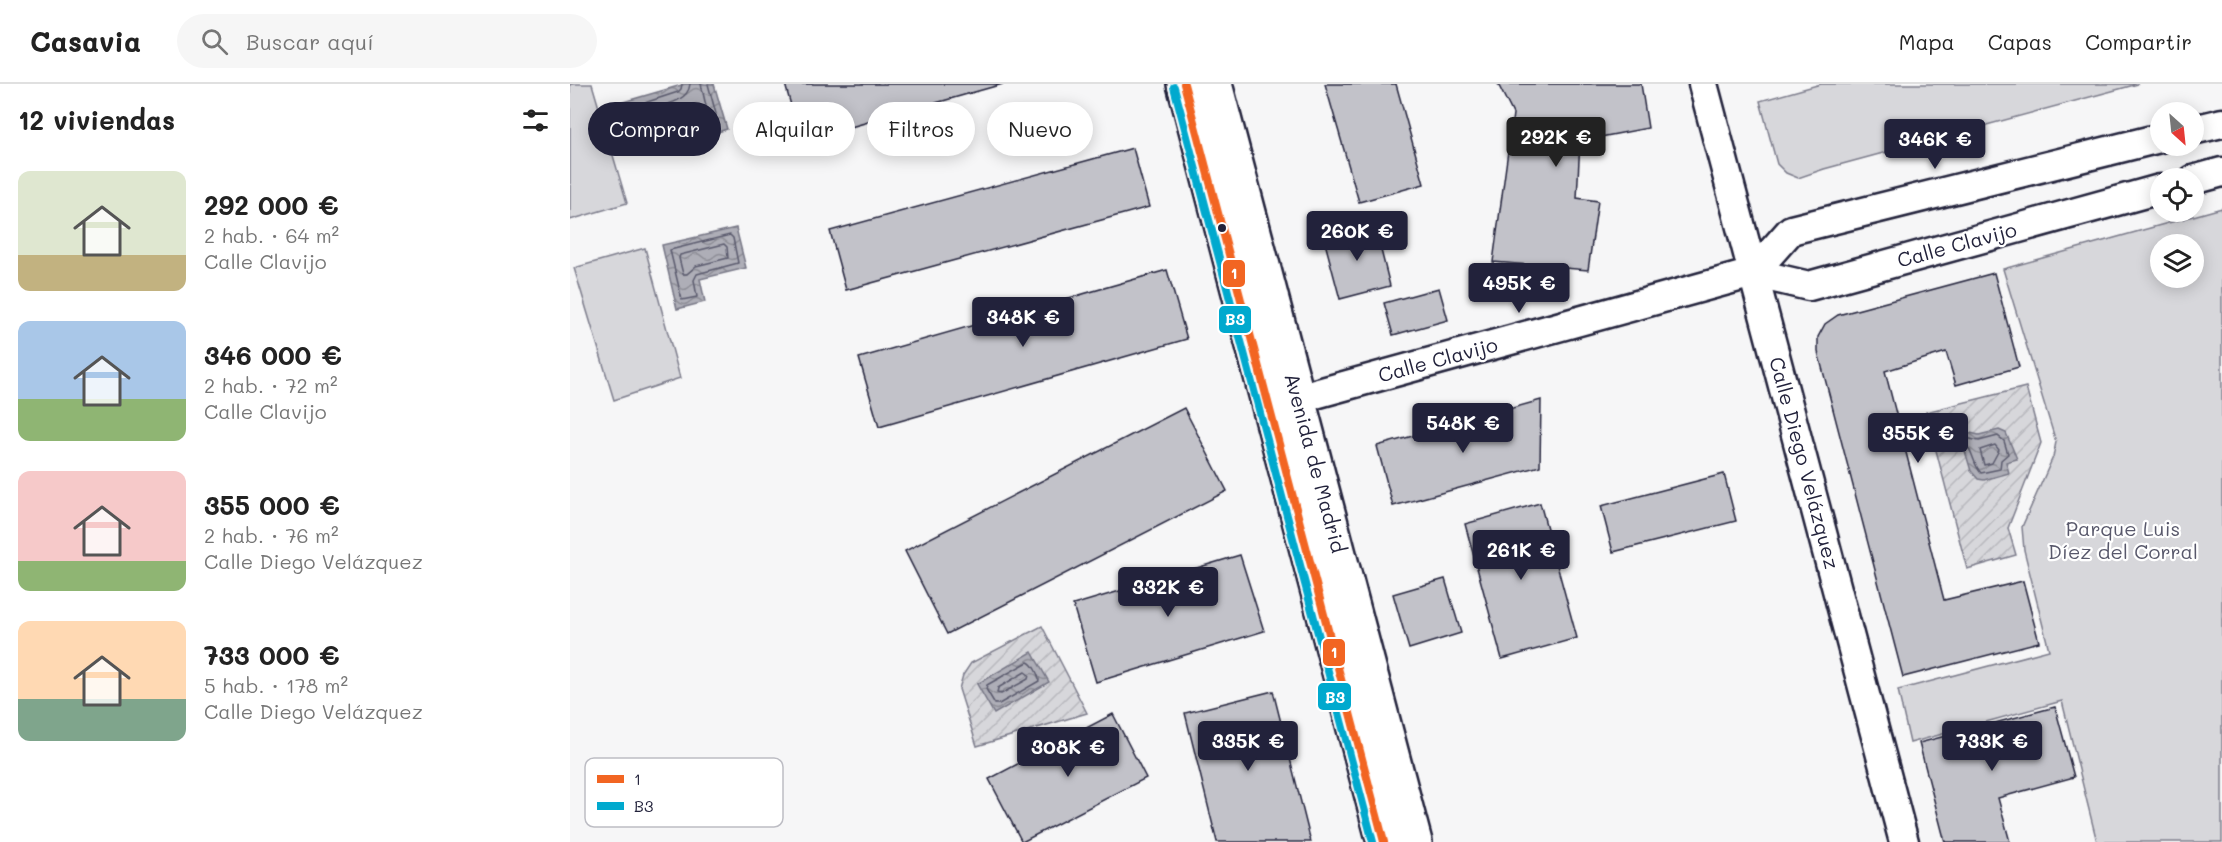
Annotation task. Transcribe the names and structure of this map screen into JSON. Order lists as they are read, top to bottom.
{
  "streets": {
    "main road": ["Avenida de Madrid"],
    "street": ["Calle Clavijo", "Calle Diego Velázquez"]
  },
  "crossings": [
    ["Calle Clavijo", "Avenida de Madrid"],
    ["Calle Clavijo", "Calle Diego Velázquez"]
  ],
  "parks": ["Parque Luis Díez del Corral"],
  "lines": ["transit line 1", "transit line B3"],
  "legend": ["1", "B3"],
  "north": "bottom right",
  "page": {
    "header": "Casavia",
    "search": "Buscar aquí",
    "nav": ["Mapa", "Capas", "Compartir"],
    "heading": "12 viviendas",
    "chip": [
      "Comprar",
      "Alquilar",
      "Filtros",
      "Nuevo"
    ],
    "price": [
      "292K €",
      "346K €",
      "260K €",
      "495K €",
      "348K €",
      "548K €",
      "355K €",
      "261K €",
      "332K €",
      "335K €",
      "733K €",
      "308K €"
    ],
    "list": [
      {
        "name": "292 000 €",
        "note": "2 hab. · 64 m² · Calle Clavijo"
      },
      {
        "name": "346 000 €",
        "note": "2 hab. · 72 m² · Calle Clavijo"
      },
      {
        "name": "355 000 €",
        "note": "2 hab. · 76 m² · Calle Diego Velázquez"
      },
      {
        "name": "733 000 €",
        "note": "5 hab. · 178 m² · Calle Diego Velázquez"
      }
    ]
  }
}
